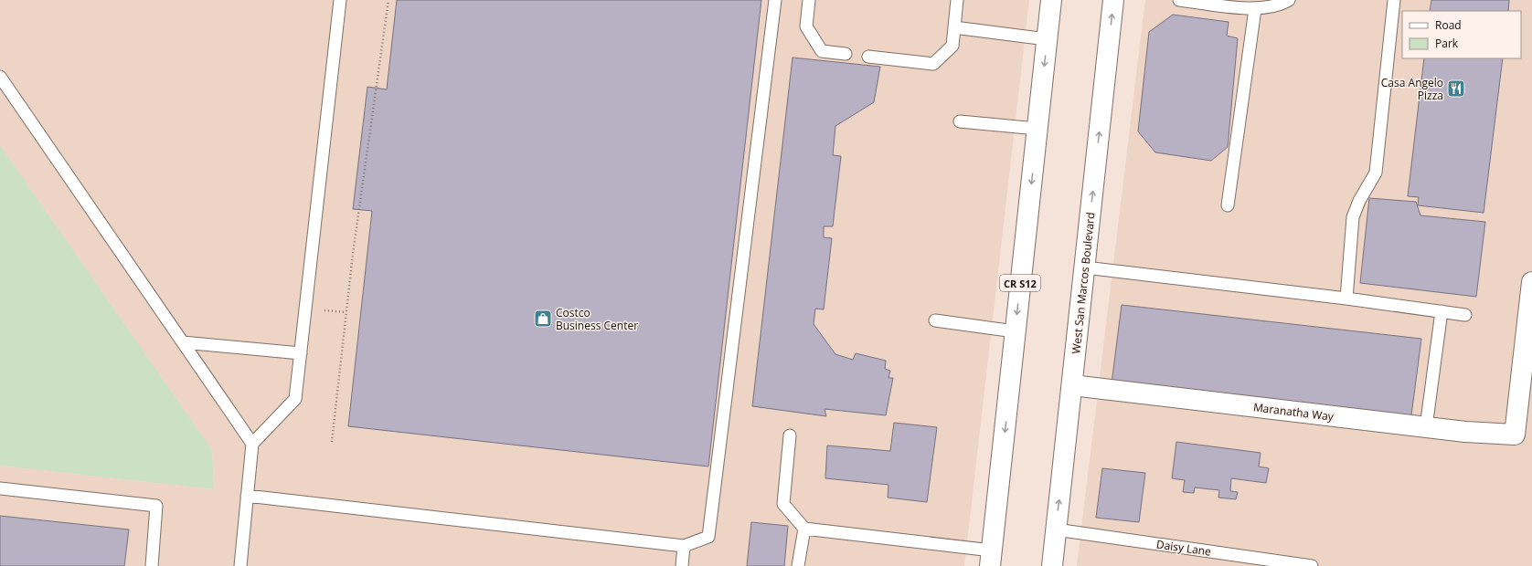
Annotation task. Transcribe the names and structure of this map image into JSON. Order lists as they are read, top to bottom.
{
  "streets": {
    "main road": ["CR S12", "West San Marcos Boulevard", "Maranatha Way"],
    "lane": ["Daisy Lane"]
  },
  "crossings": [
    ["West San Marcos Boulevard", "Maranatha Way"],
    ["West San Marcos Boulevard", "Daisy Lane"]
  ],
  "places": {
    "restaurant": ["Casa Angelo Pizza"],
    "shop": ["Costco Business Center"]
  },
  "legend": ["Road", "Park"]
}
